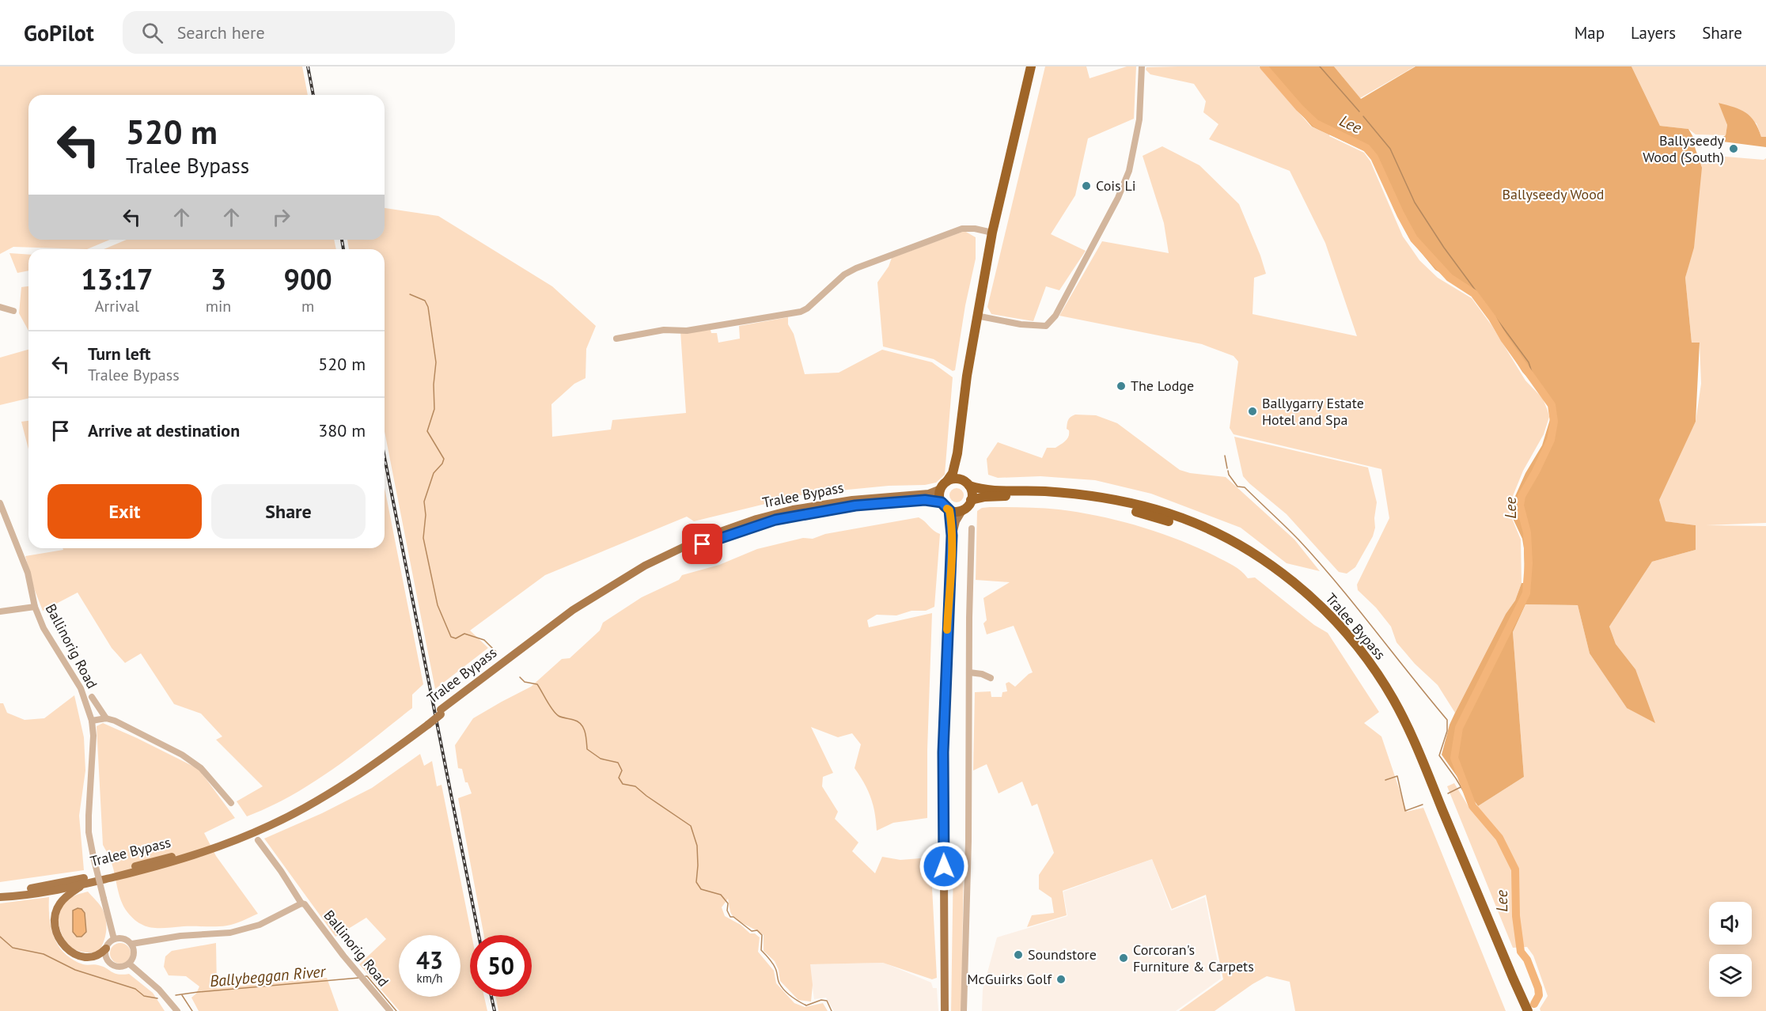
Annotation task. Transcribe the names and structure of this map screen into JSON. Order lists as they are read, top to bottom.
{
  "streets": {
    "highway": ["Tralee Bypass"],
    "street": ["Ballinorig Road"]
  },
  "water": ["Lee", "Ballybeggan River"],
  "parks": ["Ballyseedy Wood"],
  "places": [
    "Ballyseedy Wood (South)",
    "Cois Li",
    "The Lodge",
    "Ballygarry Estate Hotel and Spa",
    "Soundstore",
    "Corcoran's Furniture & Carpets",
    "McGuirks Golf"
  ],
  "page": {
    "header": "GoPilot",
    "search": "Search here",
    "nav": ["Map", "Layers", "Share"],
    "turn": ["520 m", "Tralee Bypass"],
    "eta": [
      "13:17",
      "Arrival",
      "3",
      "min",
      "900",
      "m"
    ],
    "list": [
      {
        "name": "Turn left",
        "note": "Tralee Bypass",
        "value": "520 m"
      },
      {
        "name": "Arrive at destination",
        "value": "380 m"
      }
    ],
    "buttons": ["Exit", "Share"],
    "speed": "43 km/h",
    "limit": "50"
  }
}
